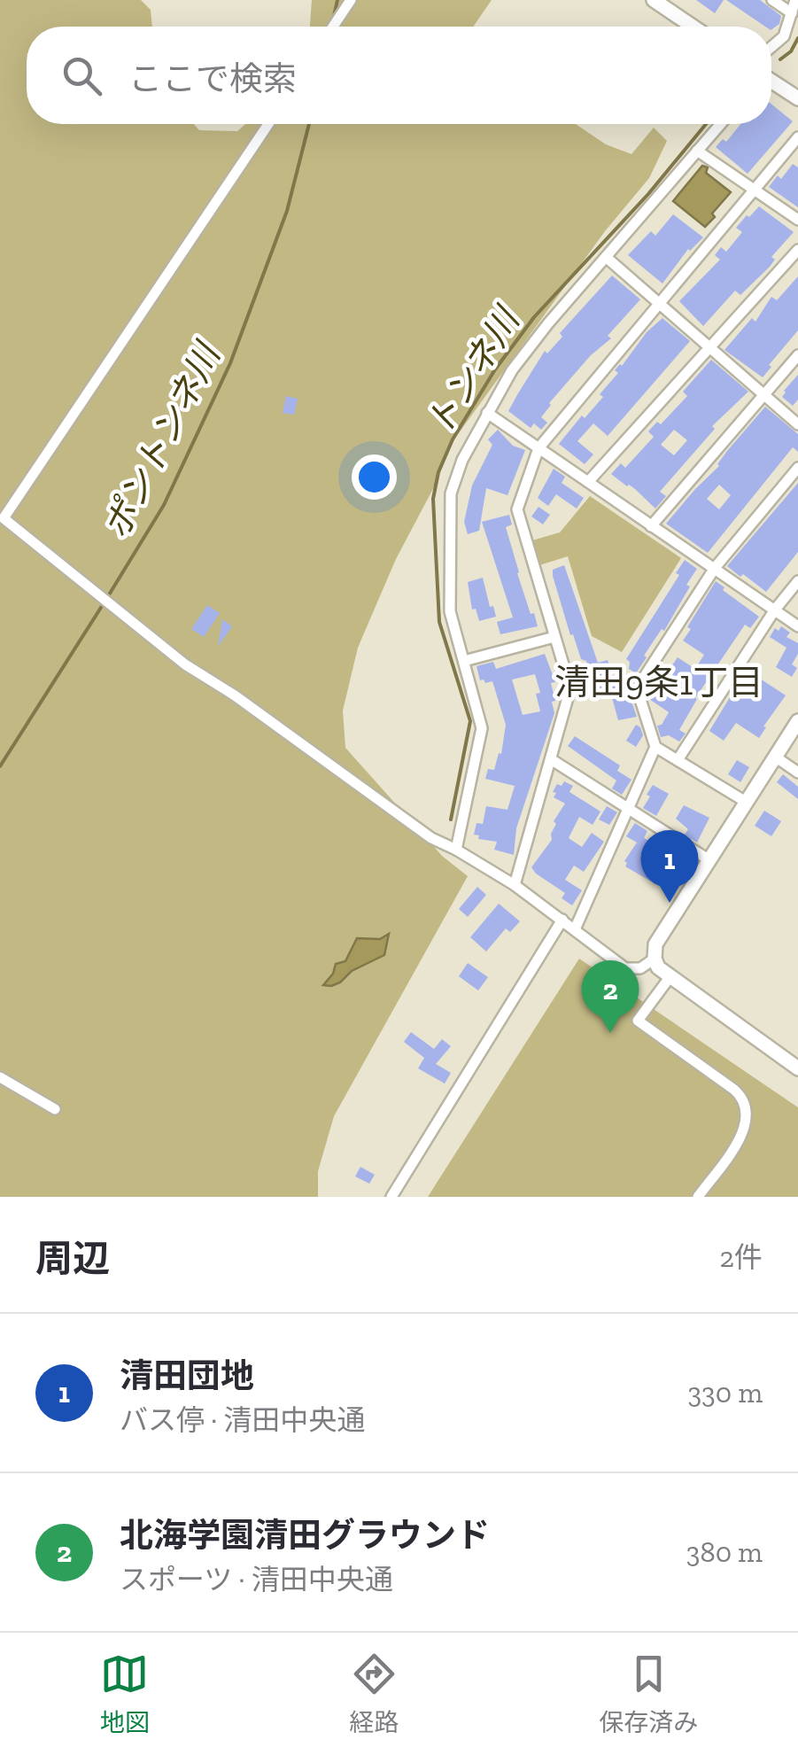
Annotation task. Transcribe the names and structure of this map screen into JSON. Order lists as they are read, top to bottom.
{
  "districts": ["清田9条1丁目"],
  "water": ["トンネ川", "ポントンネ川"],
  "page": {
    "search": "ここで検索",
    "pins": ["1", "2"],
    "heading": ["周辺", "2件"],
    "list": [
      {
        "mark": "1",
        "name": "清田団地",
        "note": "バス停 · 清田中央通",
        "value": "330 m"
      },
      {
        "mark": "2",
        "name": "北海学園清田グラウンド",
        "note": "スポーツ · 清田中央通",
        "value": "380 m"
      }
    ],
    "nav": ["地図", "経路", "保存済み"]
  }
}
